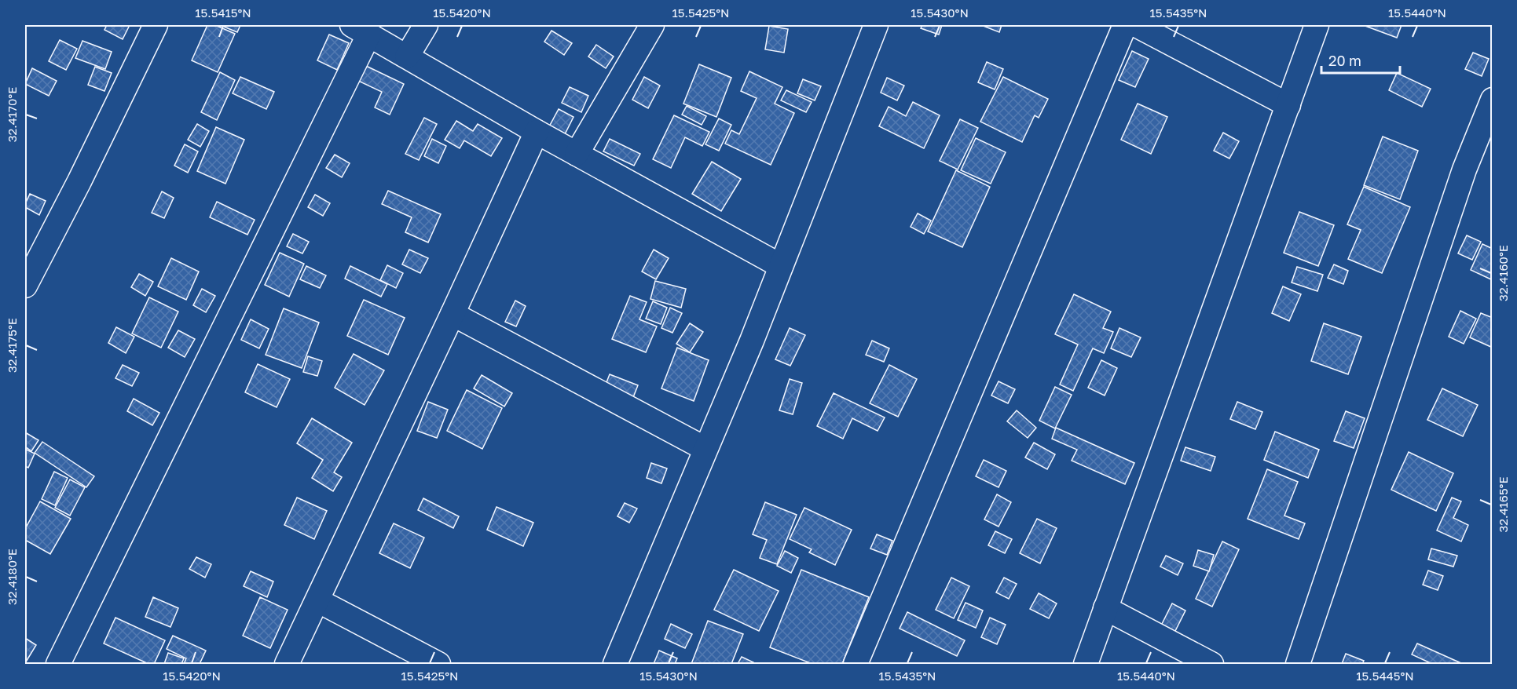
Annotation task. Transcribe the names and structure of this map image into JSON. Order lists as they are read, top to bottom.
{
  "scale_bar": "20 m",
  "coordinates": [
    "15.5415°N",
    "15.5420°N",
    "15.5425°N",
    "15.5430°N",
    "15.5435°N",
    "15.5440°N",
    "32.4170°E",
    "32.4160°E",
    "32.4175°E",
    "32.4165°E",
    "32.4180°E",
    "15.5445°N"
  ]
}
